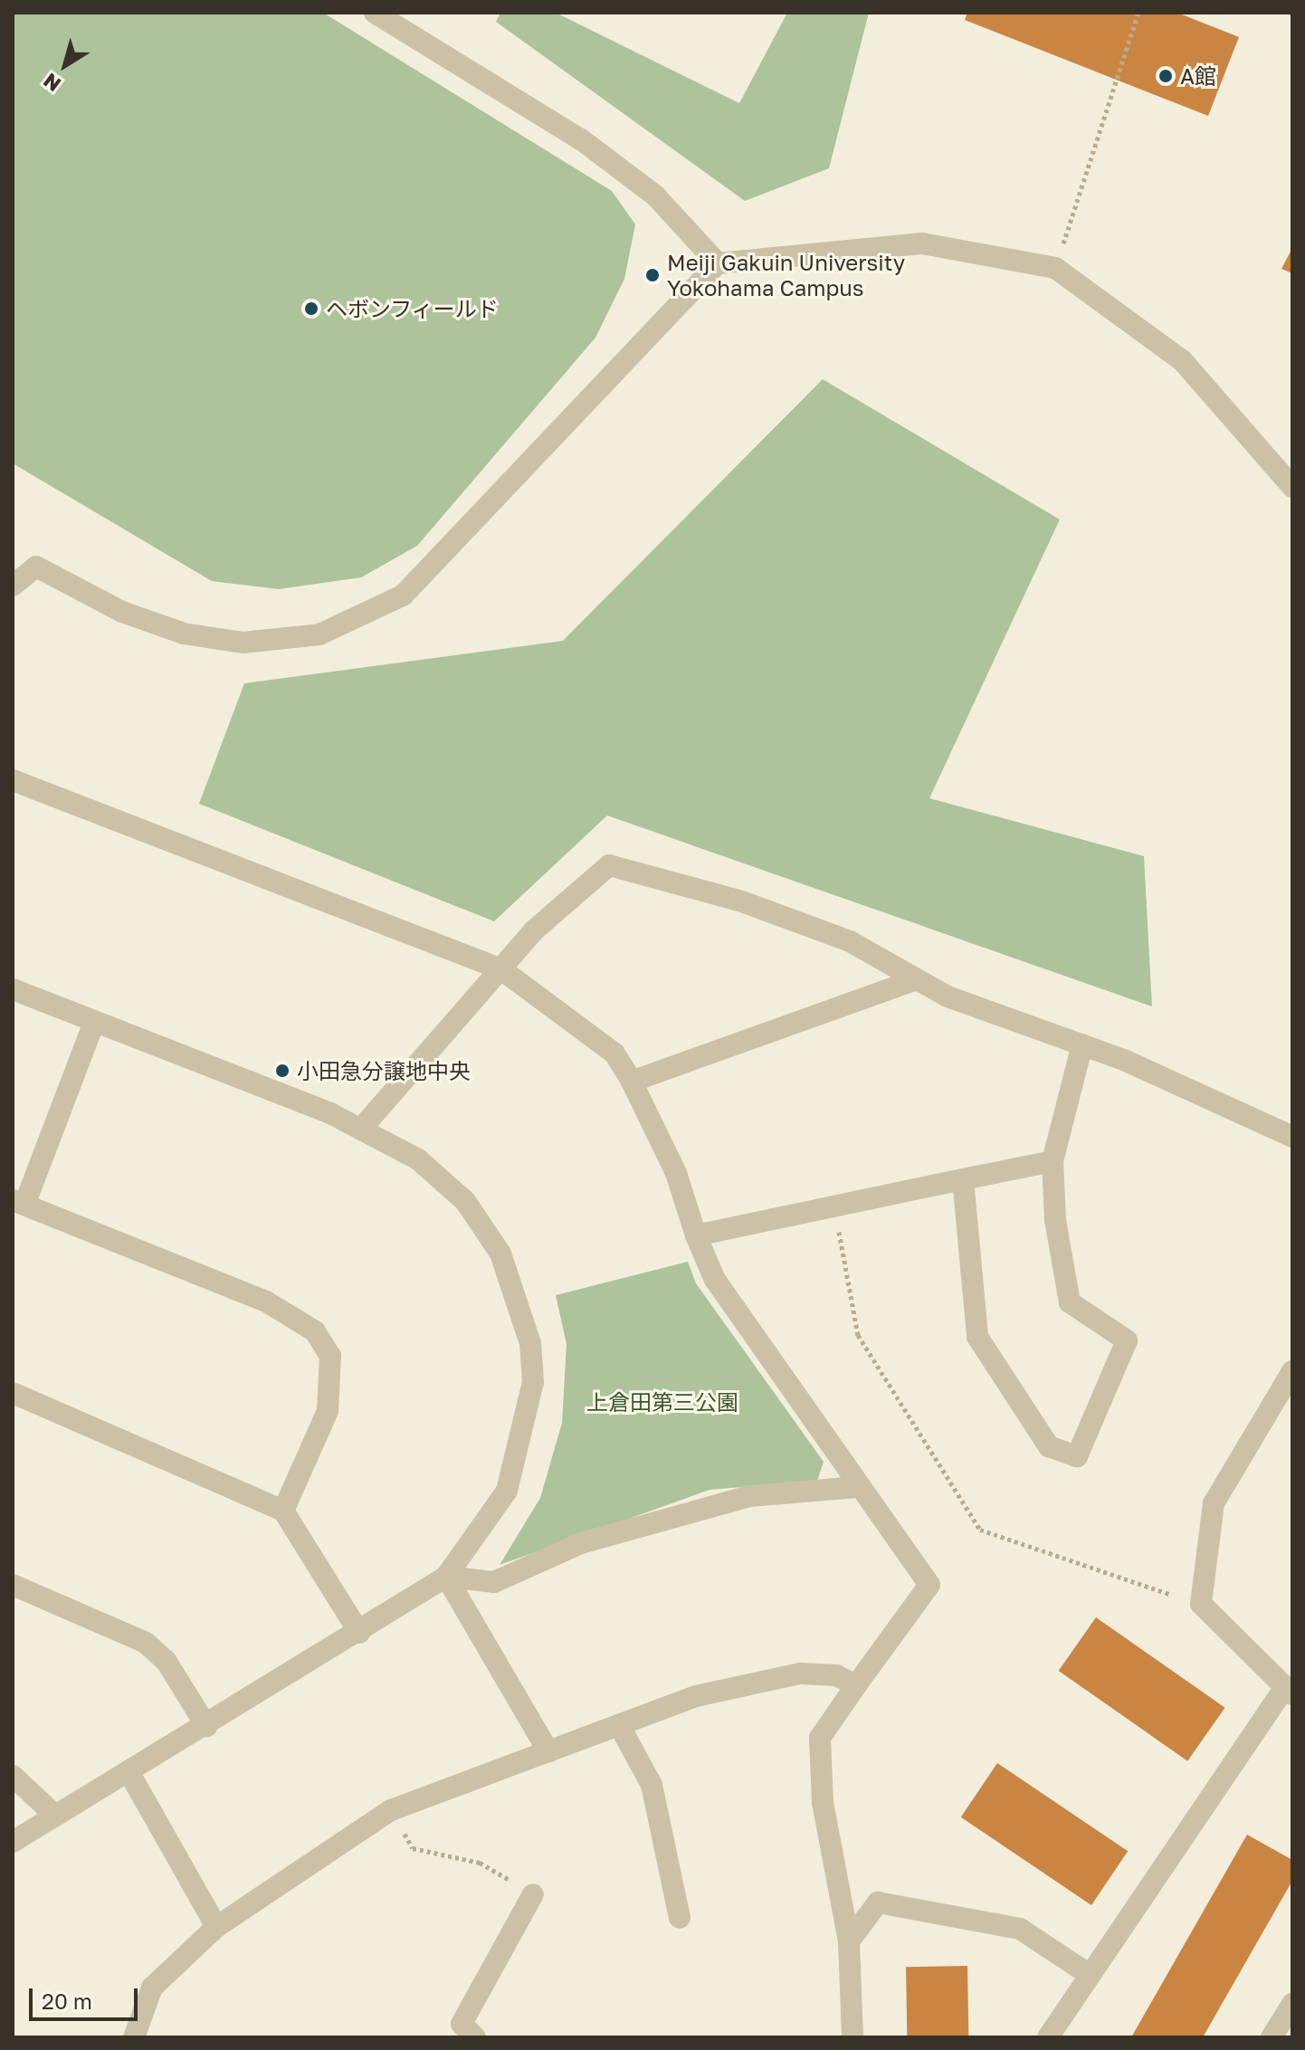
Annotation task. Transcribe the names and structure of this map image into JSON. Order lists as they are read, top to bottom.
{
  "parks": ["上倉田第三公園"],
  "places": [
    "A館",
    "Meiji Gakuin University Yokohama Campus",
    "ヘボンフィールド",
    "小田急分譲地中央"
  ],
  "scale_bar": "20 m",
  "north": "bottom left"
}
